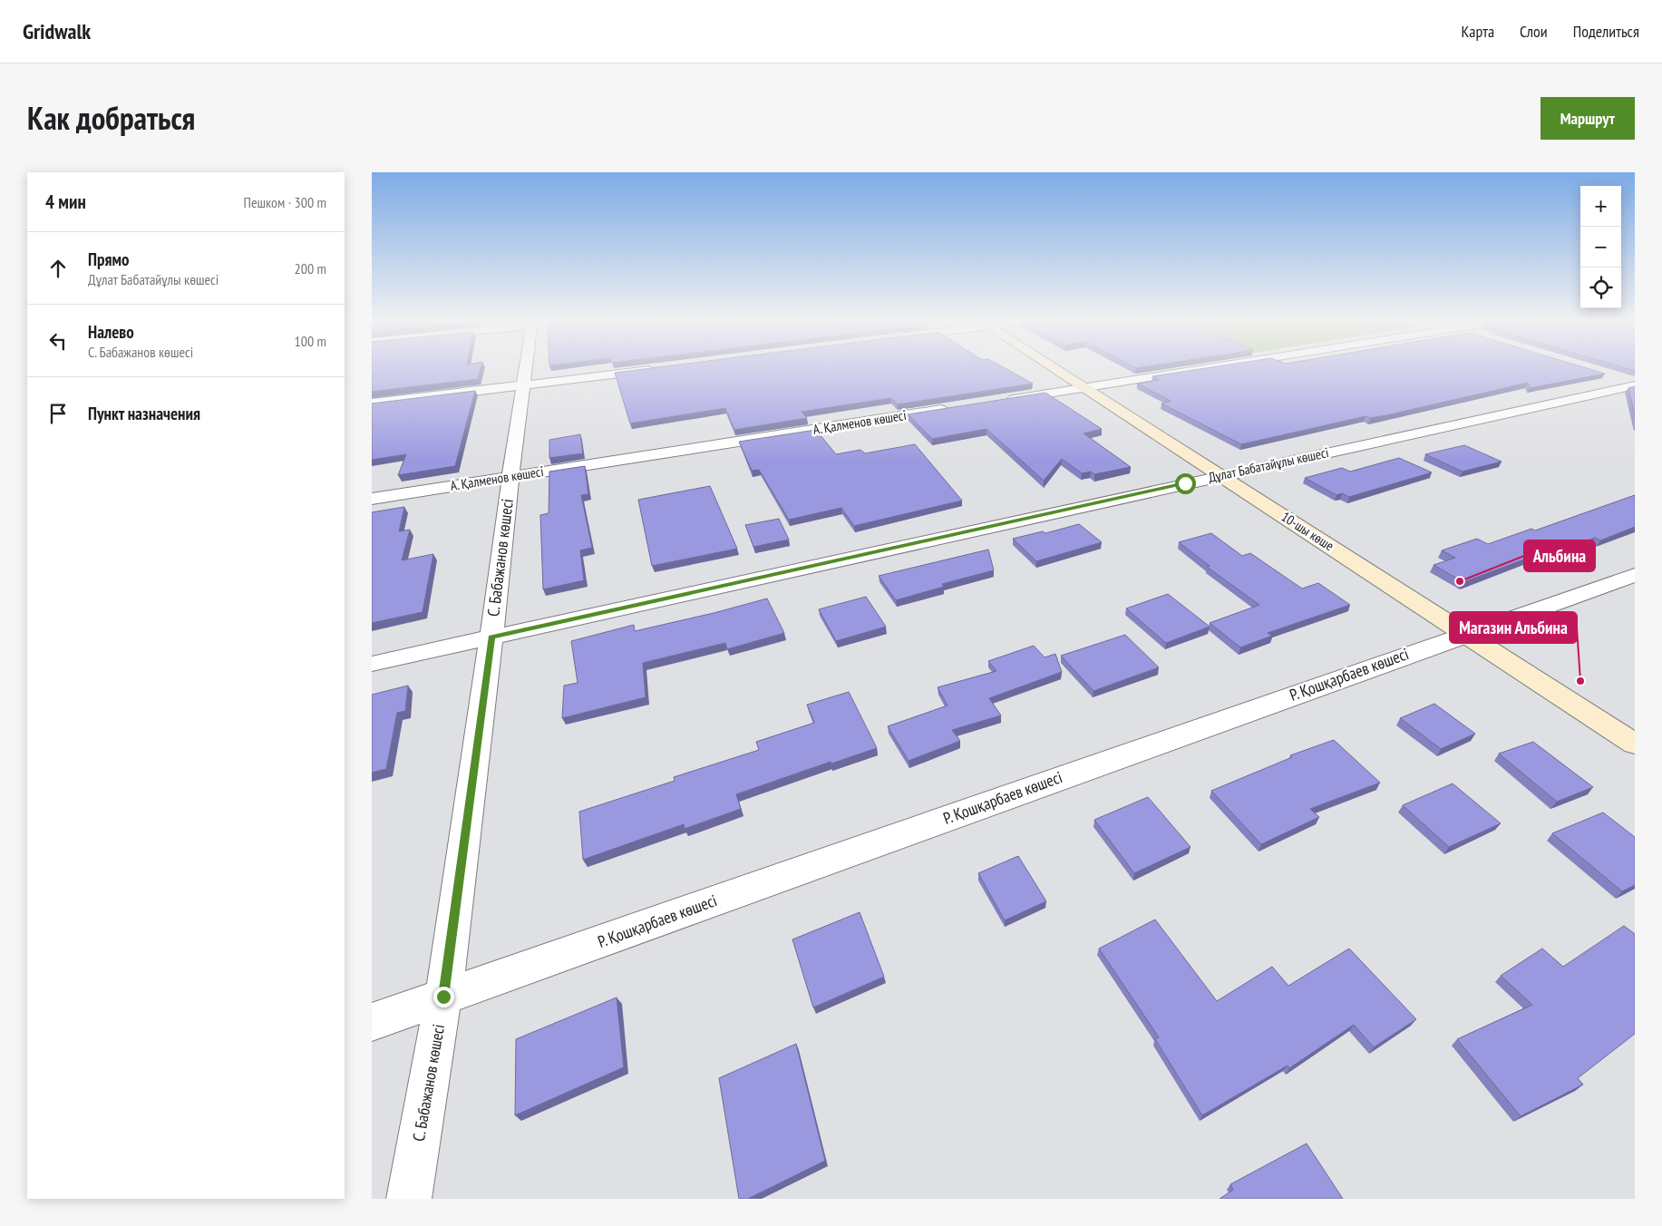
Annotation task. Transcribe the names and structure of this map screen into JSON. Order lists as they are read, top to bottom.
{
  "streets": {
    "street": [
      "А. Қалменов көшесі",
      "Дұлат Бабатайұлы көшесі",
      "10-шы көше",
      "С. Бабажанов көшесі",
      "Р. Қошқарбаев көшесі"
    ]
  },
  "crossings": [
    ["А. Қалменов көшесі", "С. Бабажанов көшесі"],
    ["Дұлат Бабатайұлы көшесі", "10-шы көше"],
    ["Дұлат Бабатайұлы көшесі", "С. Бабажанов көшесі"],
    ["10-шы көше", "Р. Қошқарбаев көшесі"],
    ["С. Бабажанов көшесі", "Р. Қошқарбаев көшесі"]
  ],
  "places": ["Альбина", "Магазин Альбина"],
  "page": {
    "header": "Gridwalk",
    "nav": ["Карта", "Слои", "Поделиться"],
    "title": "Как добраться",
    "buttons": "Маршрут",
    "heading": ["4 мин", "Пешком · 300 m"],
    "map_buttons": ["+", "−"],
    "list": [
      ["Прямо", "Дұлат Бабатайұлы көшесі", "200 m"],
      ["Налево", "С. Бабажанов көшесі", "100 m"],
      "Пункт назначения"
    ]
  }
}
